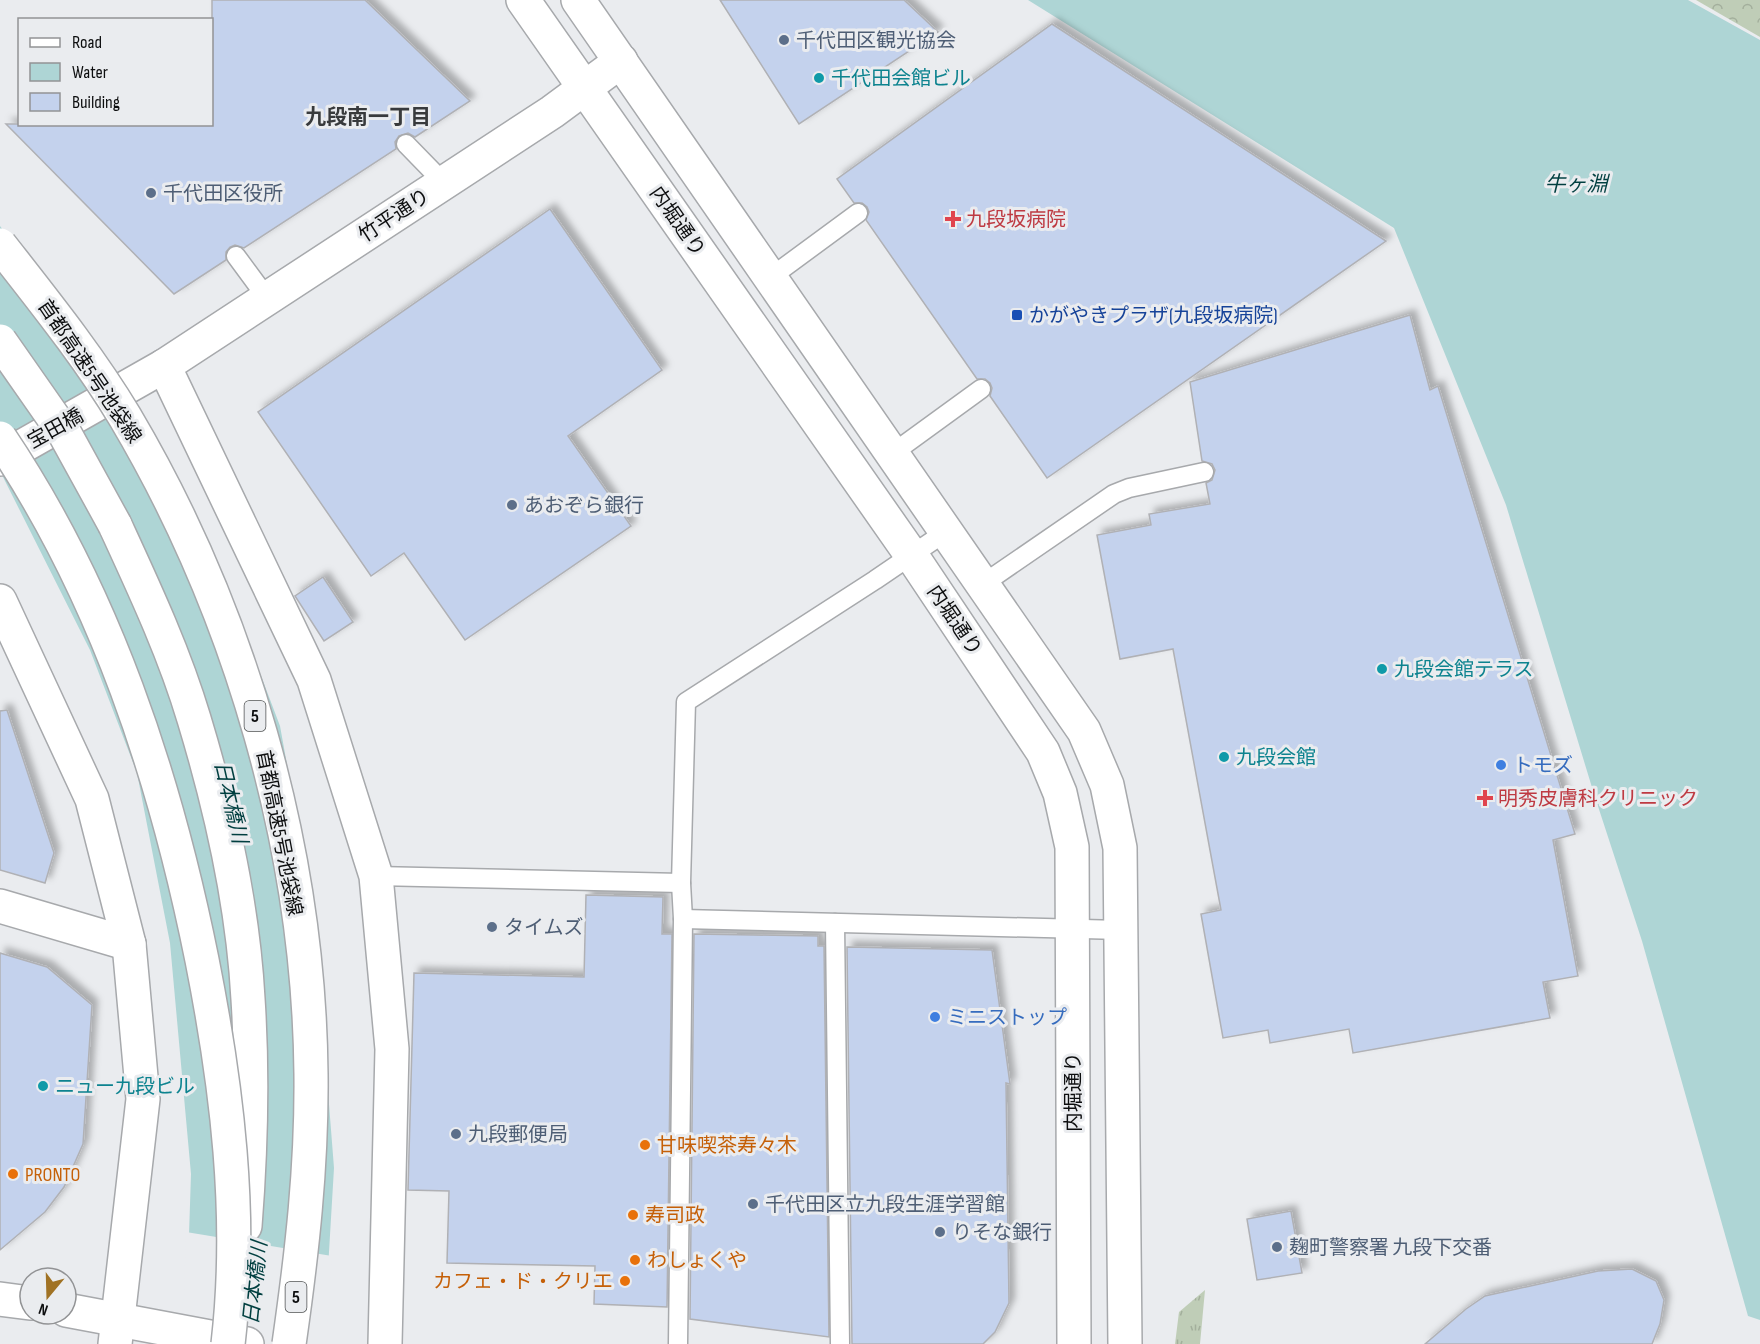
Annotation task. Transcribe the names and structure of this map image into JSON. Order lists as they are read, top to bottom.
{
  "streets": {
    "main road": [
      "竹平通り",
      "内堀通り",
      "首都高速5号池袋線",
      "宝田橋",
      "5"
    ]
  },
  "crossings": [
    ["竹平通り", "内堀通り"],
    ["竹平通り", "宝田橋"]
  ],
  "districts": ["九段南一丁目"],
  "water": ["牛ヶ淵", "日本橋川"],
  "places": {
    "other": [
      "千代田区観光協会",
      "千代田会館ビル",
      "千代田区役所",
      "あおぞら銀行",
      "九段会館テラス",
      "九段会館",
      "トモズ",
      "タイムズ",
      "ミニストップ",
      "ニュー九段ビル",
      "九段郵便局",
      "甘味喫茶寿々木",
      "PRONTO",
      "千代田区立九段生涯学習館",
      "寿司政",
      "りそな銀行",
      "麹町警察署 九段下交番",
      "わしょくや",
      "カフェ・ド・クリエ"
    ],
    "health": ["九段坂病院", "明秀皮膚科クリニック"],
    "transit": ["かがやきプラザ(九段坂病院)"]
  },
  "legend": ["Road", "Water", "Building"],
  "north": "bottom"
}
